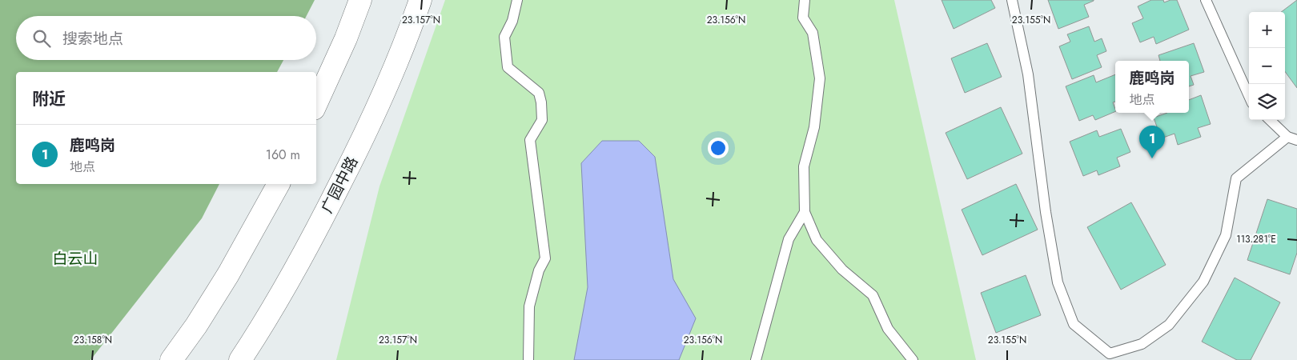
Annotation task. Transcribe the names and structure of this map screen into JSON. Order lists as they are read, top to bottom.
{
  "streets": {
    "main road": ["广园中路"]
  },
  "parks": ["白云山"],
  "page": {
    "map_buttons": ["+", "−"],
    "search": "搜索地点",
    "popup": ["鹿鸣岗", "地点"],
    "heading": "附近",
    "list": [
      {
        "mark": "1",
        "name": "鹿鸣岗",
        "note": "地点",
        "value": "160 m"
      }
    ],
    "pins": "1"
  },
  "coordinates": [
    "23.157°N",
    "23.156°N",
    "23.155°N",
    "113.281°E",
    "23.158°N"
  ]
}
